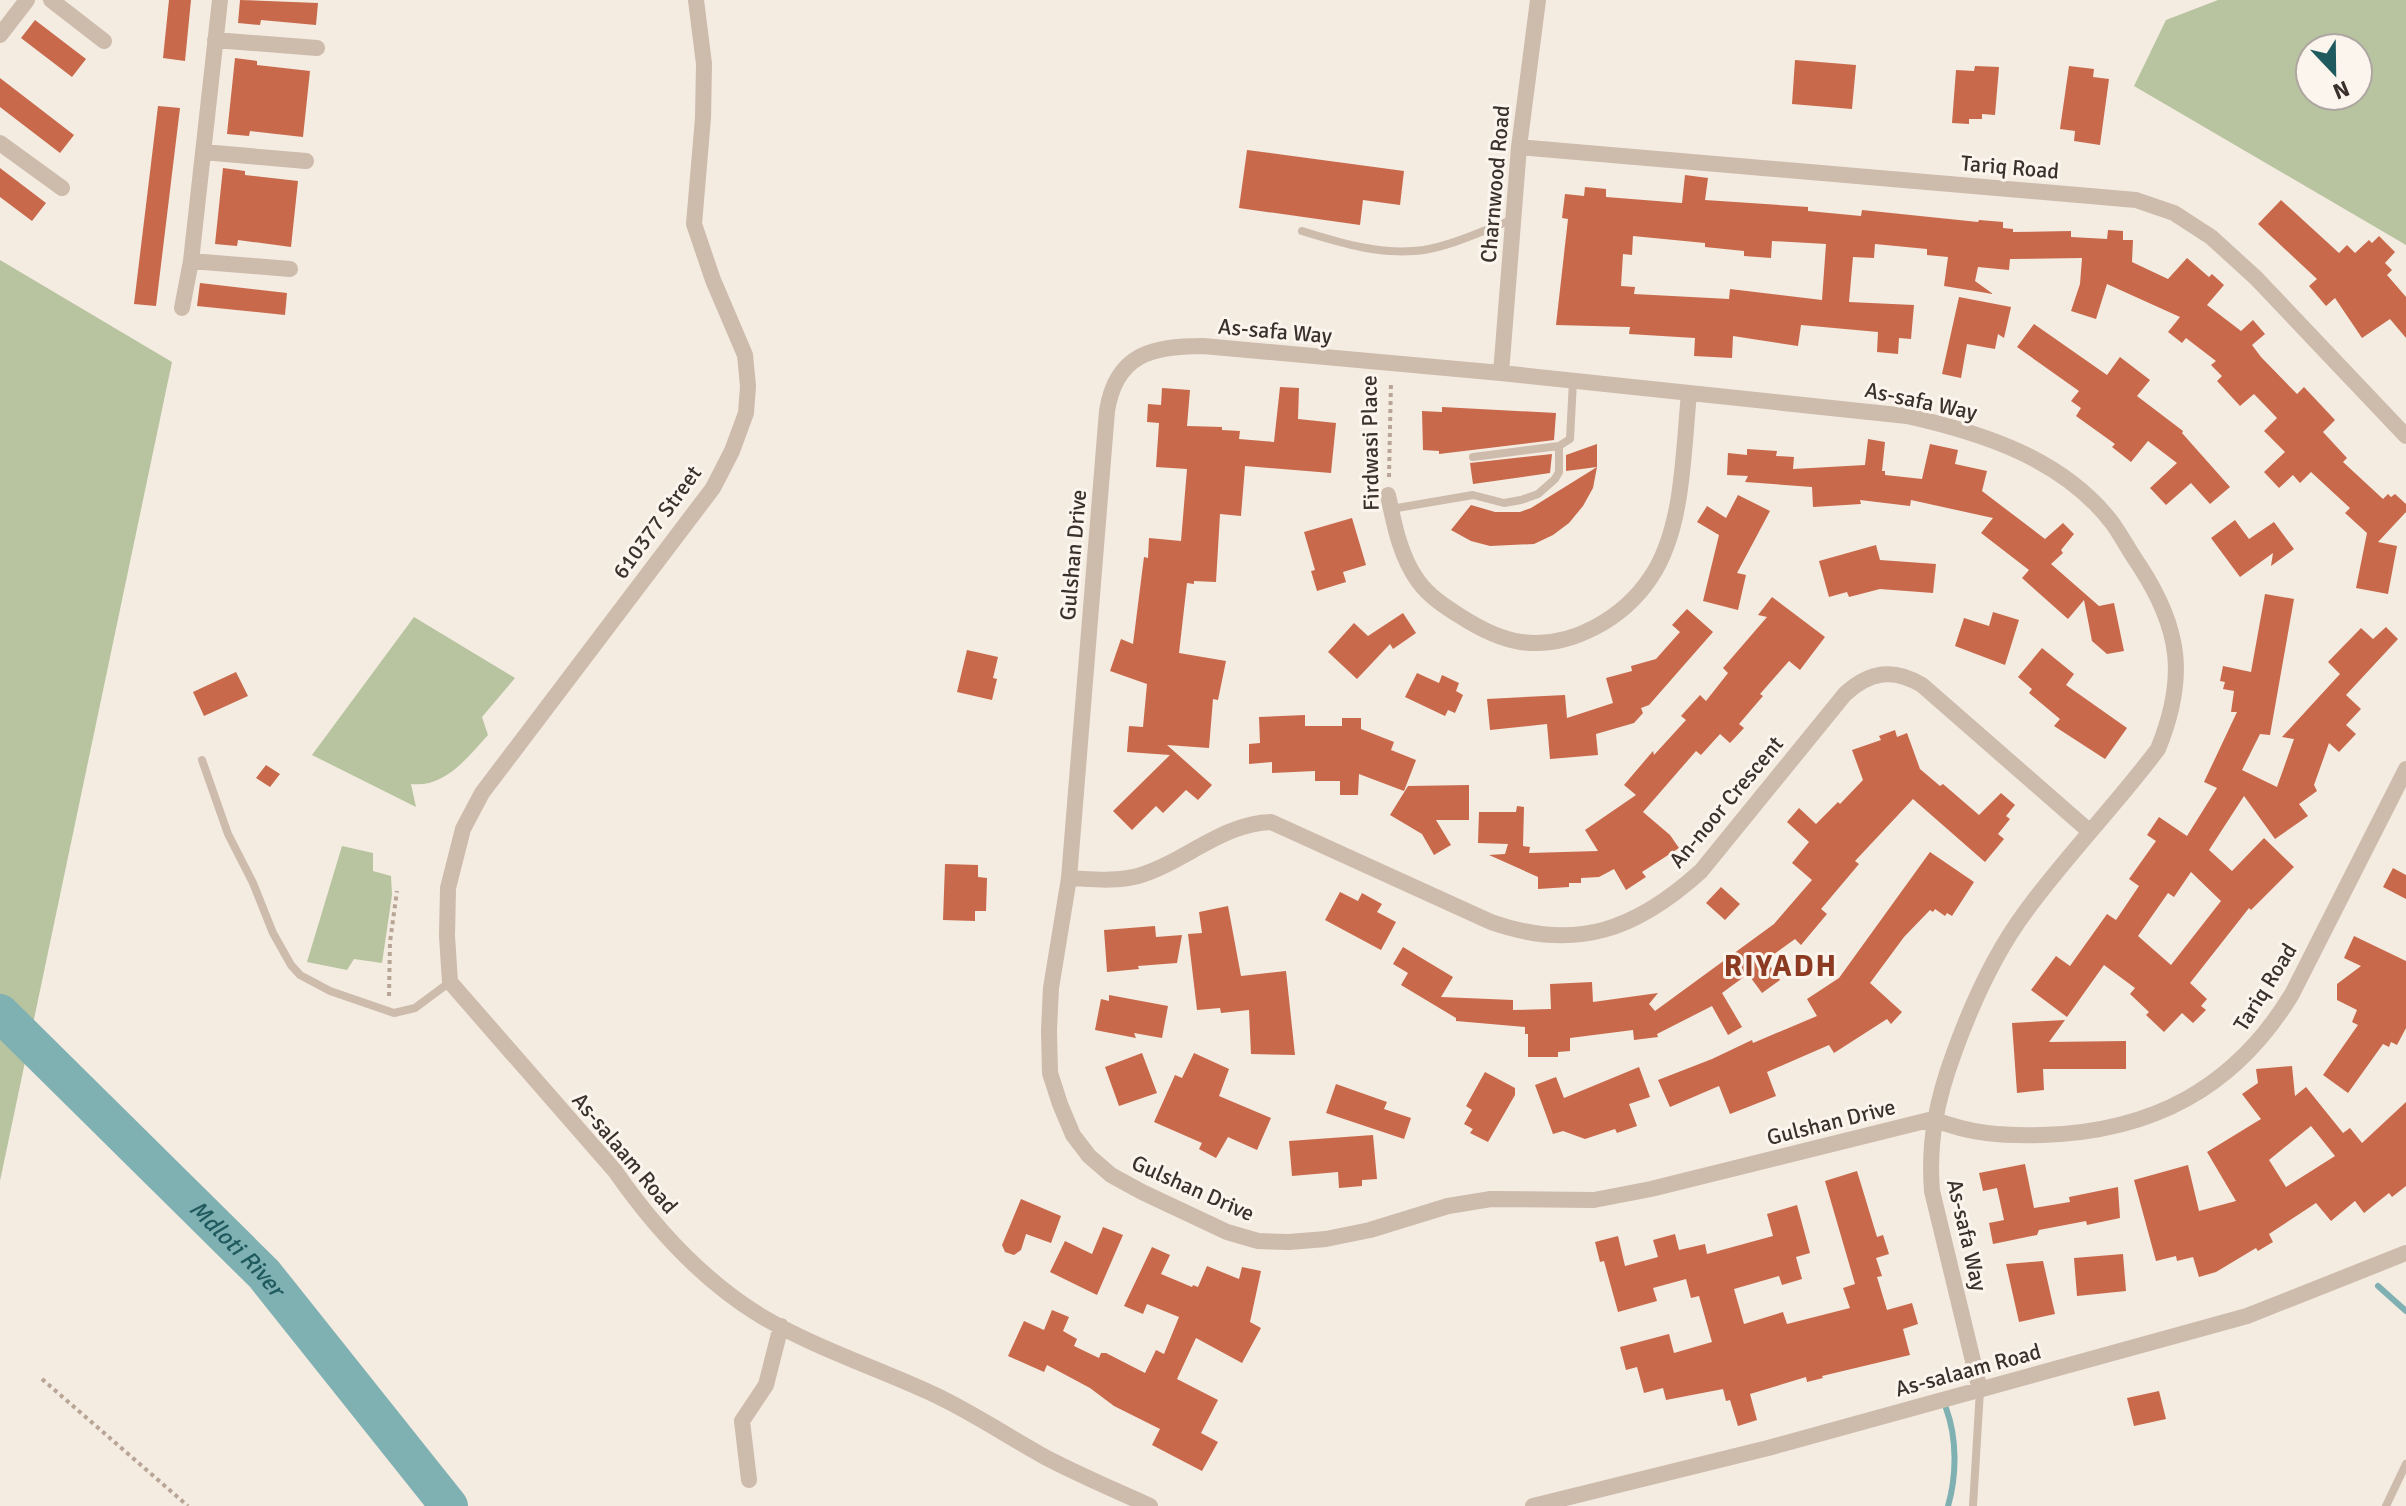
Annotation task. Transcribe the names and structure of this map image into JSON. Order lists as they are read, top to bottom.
{
  "streets": {
    "street": [
      "Tariq Road",
      "Charnwood Road",
      "As-safa Way",
      "Firdwasi Place",
      "610377 Street",
      "Gulshan Drive",
      "An-noor Crescent",
      "As-salaam Road"
    ]
  },
  "crossings": [
    ["Tariq Road", "Charnwood Road"],
    ["Tariq Road", "As-safa Way"],
    ["Tariq Road", "Gulshan Drive"],
    ["Charnwood Road", "As-safa Way"],
    ["As-safa Way", "Firdwasi Place"],
    ["As-safa Way", "Gulshan Drive"],
    ["As-safa Way", "An-noor Crescent"],
    ["As-safa Way", "As-salaam Road"],
    ["610377 Street", "As-salaam Road"],
    ["Gulshan Drive", "An-noor Crescent"]
  ],
  "districts": ["RIYADH"],
  "water": ["Mdloti River"],
  "north": "bottom"
}
